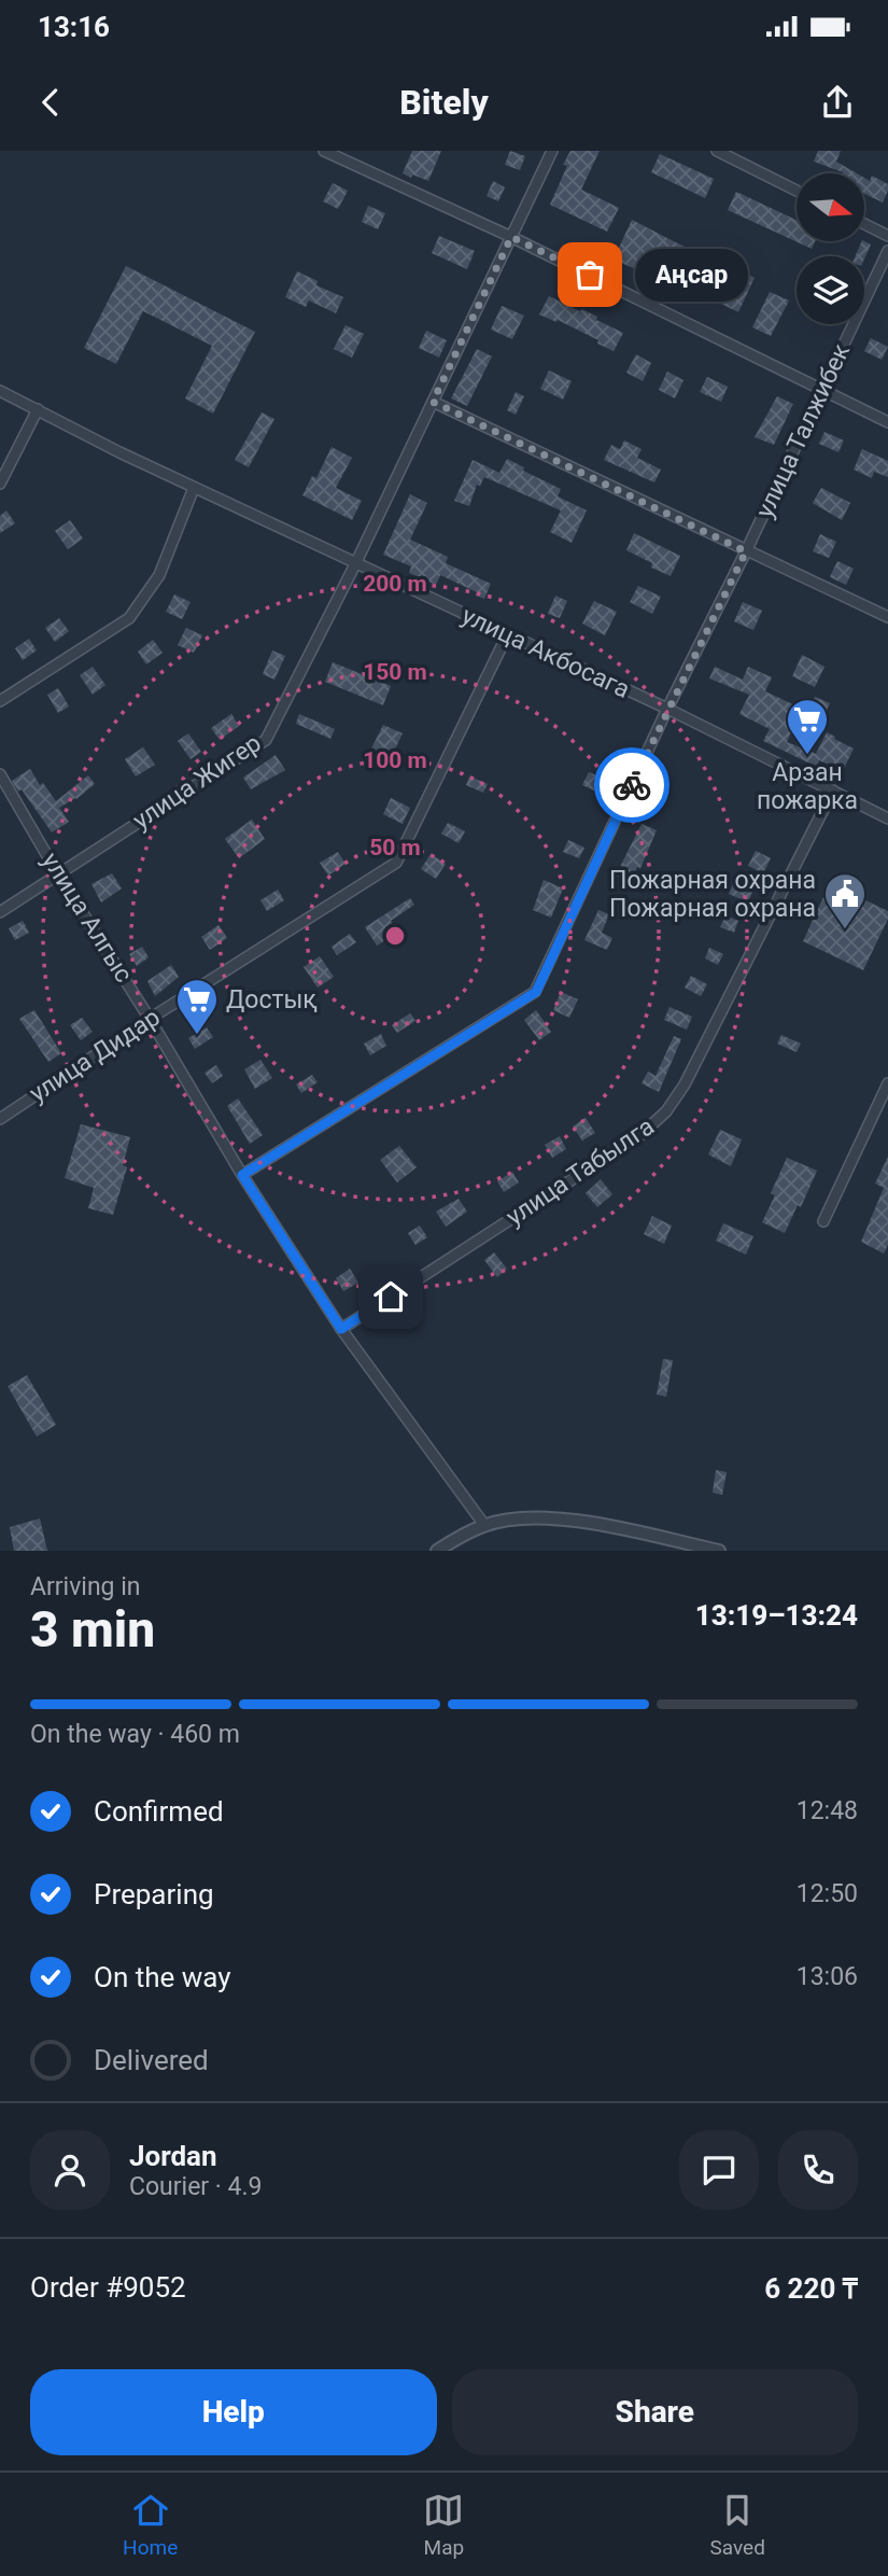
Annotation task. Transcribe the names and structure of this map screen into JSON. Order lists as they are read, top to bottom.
{
  "streets": {
    "street": [
      "улица Талжибек",
      "улица Акбосага",
      "улица Жигер",
      "улица Алгыс",
      "улица Дидар",
      "улица Табылга"
    ]
  },
  "crossings": [
    ["улица Талжибек", "улица Акбосага"],
    ["улица Талжибек", "улица Алгыс"],
    ["улица Акбосага", "улица Жигер"],
    ["улица Акбосага", "улица Дидар"],
    ["улица Акбосага", "улица Табылга"],
    ["улица Жигер", "улица Алгыс"],
    ["улица Алгыс", "улица Дидар"],
    ["улица Алгыс", "улица Табылга"]
  ],
  "places": {
    "other": ["Аңсар"],
    "supermarket": ["Арзан пожарка", "Достық"],
    "public building": ["Пожарная охрана Пожарная охрана"]
  },
  "north": "right",
  "page": {
    "status": "13:16",
    "header": "Bitely",
    "bubble": "Аңсар",
    "heading": ["3 min", "Arriving in", "13:19–13:24"],
    "panel": [
      "Jordan",
      "Courier · 4.9",
      "Order #9052",
      "6 220 ₸"
    ],
    "bar": "On the way · 460 m",
    "list": [
      ["Confirmed", "12:48"],
      ["Preparing", "12:50"],
      ["On the way", "13:06"],
      "Delivered"
    ],
    "buttons": ["Help", "Share"],
    "tabs": ["Home", "Map", "Saved"]
  },
  "rings": [
    "200 m",
    "150 m",
    "100 m",
    "50 m"
  ]
}
